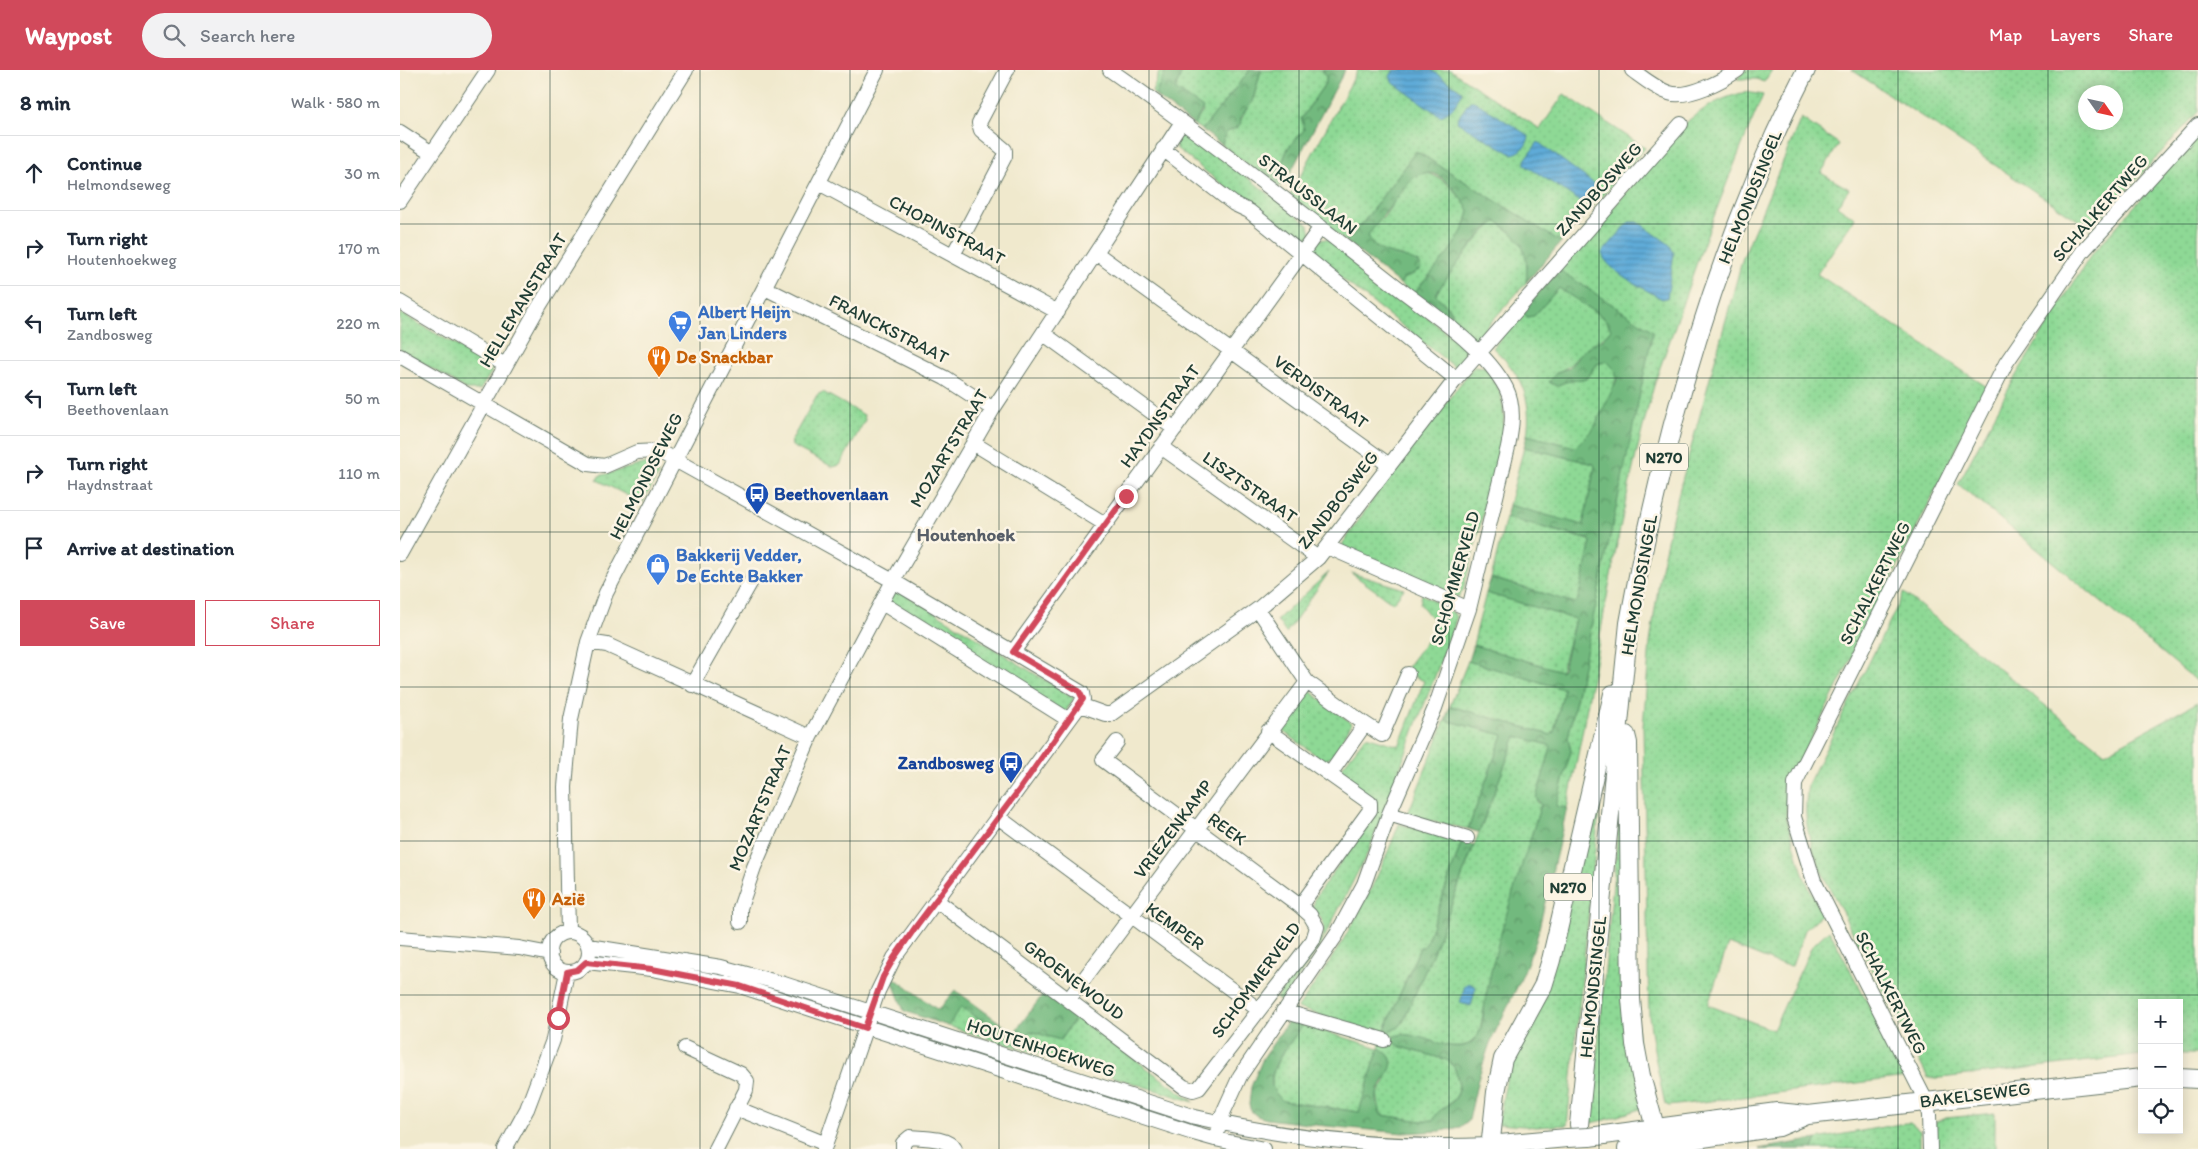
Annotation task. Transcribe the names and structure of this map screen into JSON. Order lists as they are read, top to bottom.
{
  "streets": {
    "main road": ["HELMONDSINGEL", "N270", "BAKELSEWEG"],
    "street": [
      "ZANDBOSWEG",
      "STRAUSSLAAN",
      "SCHALKERTWEG",
      "CHOPINSTRAAT",
      "HELLEMANSTRAAT",
      "FRANCKSTRAAT",
      "VERDISTRAAT",
      "HAYDNSTRAAT",
      "MOZARTSTRAAT",
      "HELMONDSEWEG",
      "LISZTSTRAAT",
      "SCHOMMERVELD",
      "VRIEZENKAMP",
      "REEK",
      "KEMPER",
      "GROENEWOUD",
      "HOUTENHOEKWEG"
    ]
  },
  "crossings": [
    ["ZANDBOSWEG", "STRAUSSLAAN"],
    ["ZANDBOSWEG", "VERDISTRAAT"],
    ["ZANDBOSWEG", "LISZTSTRAAT"],
    ["ZANDBOSWEG", "SCHOMMERVELD"],
    ["STRAUSSLAAN", "HAYDNSTRAAT"],
    ["STRAUSSLAAN", "MOZARTSTRAAT"],
    ["STRAUSSLAAN", "SCHOMMERVELD"],
    ["HELMONDSINGEL", "N270"],
    ["HELMONDSINGEL", "BAKELSEWEG"],
    ["SCHALKERTWEG", "BAKELSEWEG"],
    ["CHOPINSTRAAT", "MOZARTSTRAAT"],
    ["CHOPINSTRAAT", "HELMONDSEWEG"],
    ["FRANCKSTRAAT", "MOZARTSTRAAT"],
    ["FRANCKSTRAAT", "HELMONDSEWEG"],
    ["VERDISTRAAT", "HAYDNSTRAAT"],
    ["VERDISTRAAT", "MOZARTSTRAAT"],
    ["HAYDNSTRAAT", "LISZTSTRAAT"],
    ["N270", "HOUTENHOEKWEG"],
    ["N270", "BAKELSEWEG"],
    ["HELMONDSEWEG", "HOUTENHOEKWEG"],
    ["SCHOMMERVELD", "REEK"],
    ["SCHOMMERVELD", "KEMPER"],
    ["SCHOMMERVELD", "GROENEWOUD"],
    ["SCHOMMERVELD", "HOUTENHOEKWEG"],
    ["VRIEZENKAMP", "REEK"],
    ["VRIEZENKAMP", "KEMPER"],
    ["VRIEZENKAMP", "GROENEWOUD"],
    ["HOUTENHOEKWEG", "BAKELSEWEG"]
  ],
  "districts": ["Houtenhoek"],
  "places": {
    "supermarket": ["Albert Heijn Jan Linders"],
    "restaurant": ["De Snackbar", "Azië"],
    "bus stop": ["Beethovenlaan", "Zandbosweg"],
    "shop": ["Bakkerij Vedder, De Echte Bakker"]
  },
  "north": "bottom right",
  "page": {
    "header": "Waypost",
    "search": "Search here",
    "nav": ["Map", "Layers", "Share"],
    "heading": ["8 min", "Walk · 580 m"],
    "list": [
      ["Continue", "Helmondseweg", "30 m"],
      ["Turn right", "Houtenhoekweg", "170 m"],
      ["Turn left", "Zandbosweg", "220 m"],
      ["Turn left", "Beethovenlaan", "50 m"],
      ["Turn right", "Haydnstraat", "110 m"],
      "Arrive at destination"
    ],
    "buttons": ["Save", "Share"],
    "map_buttons": ["+", "−"]
  }
}
